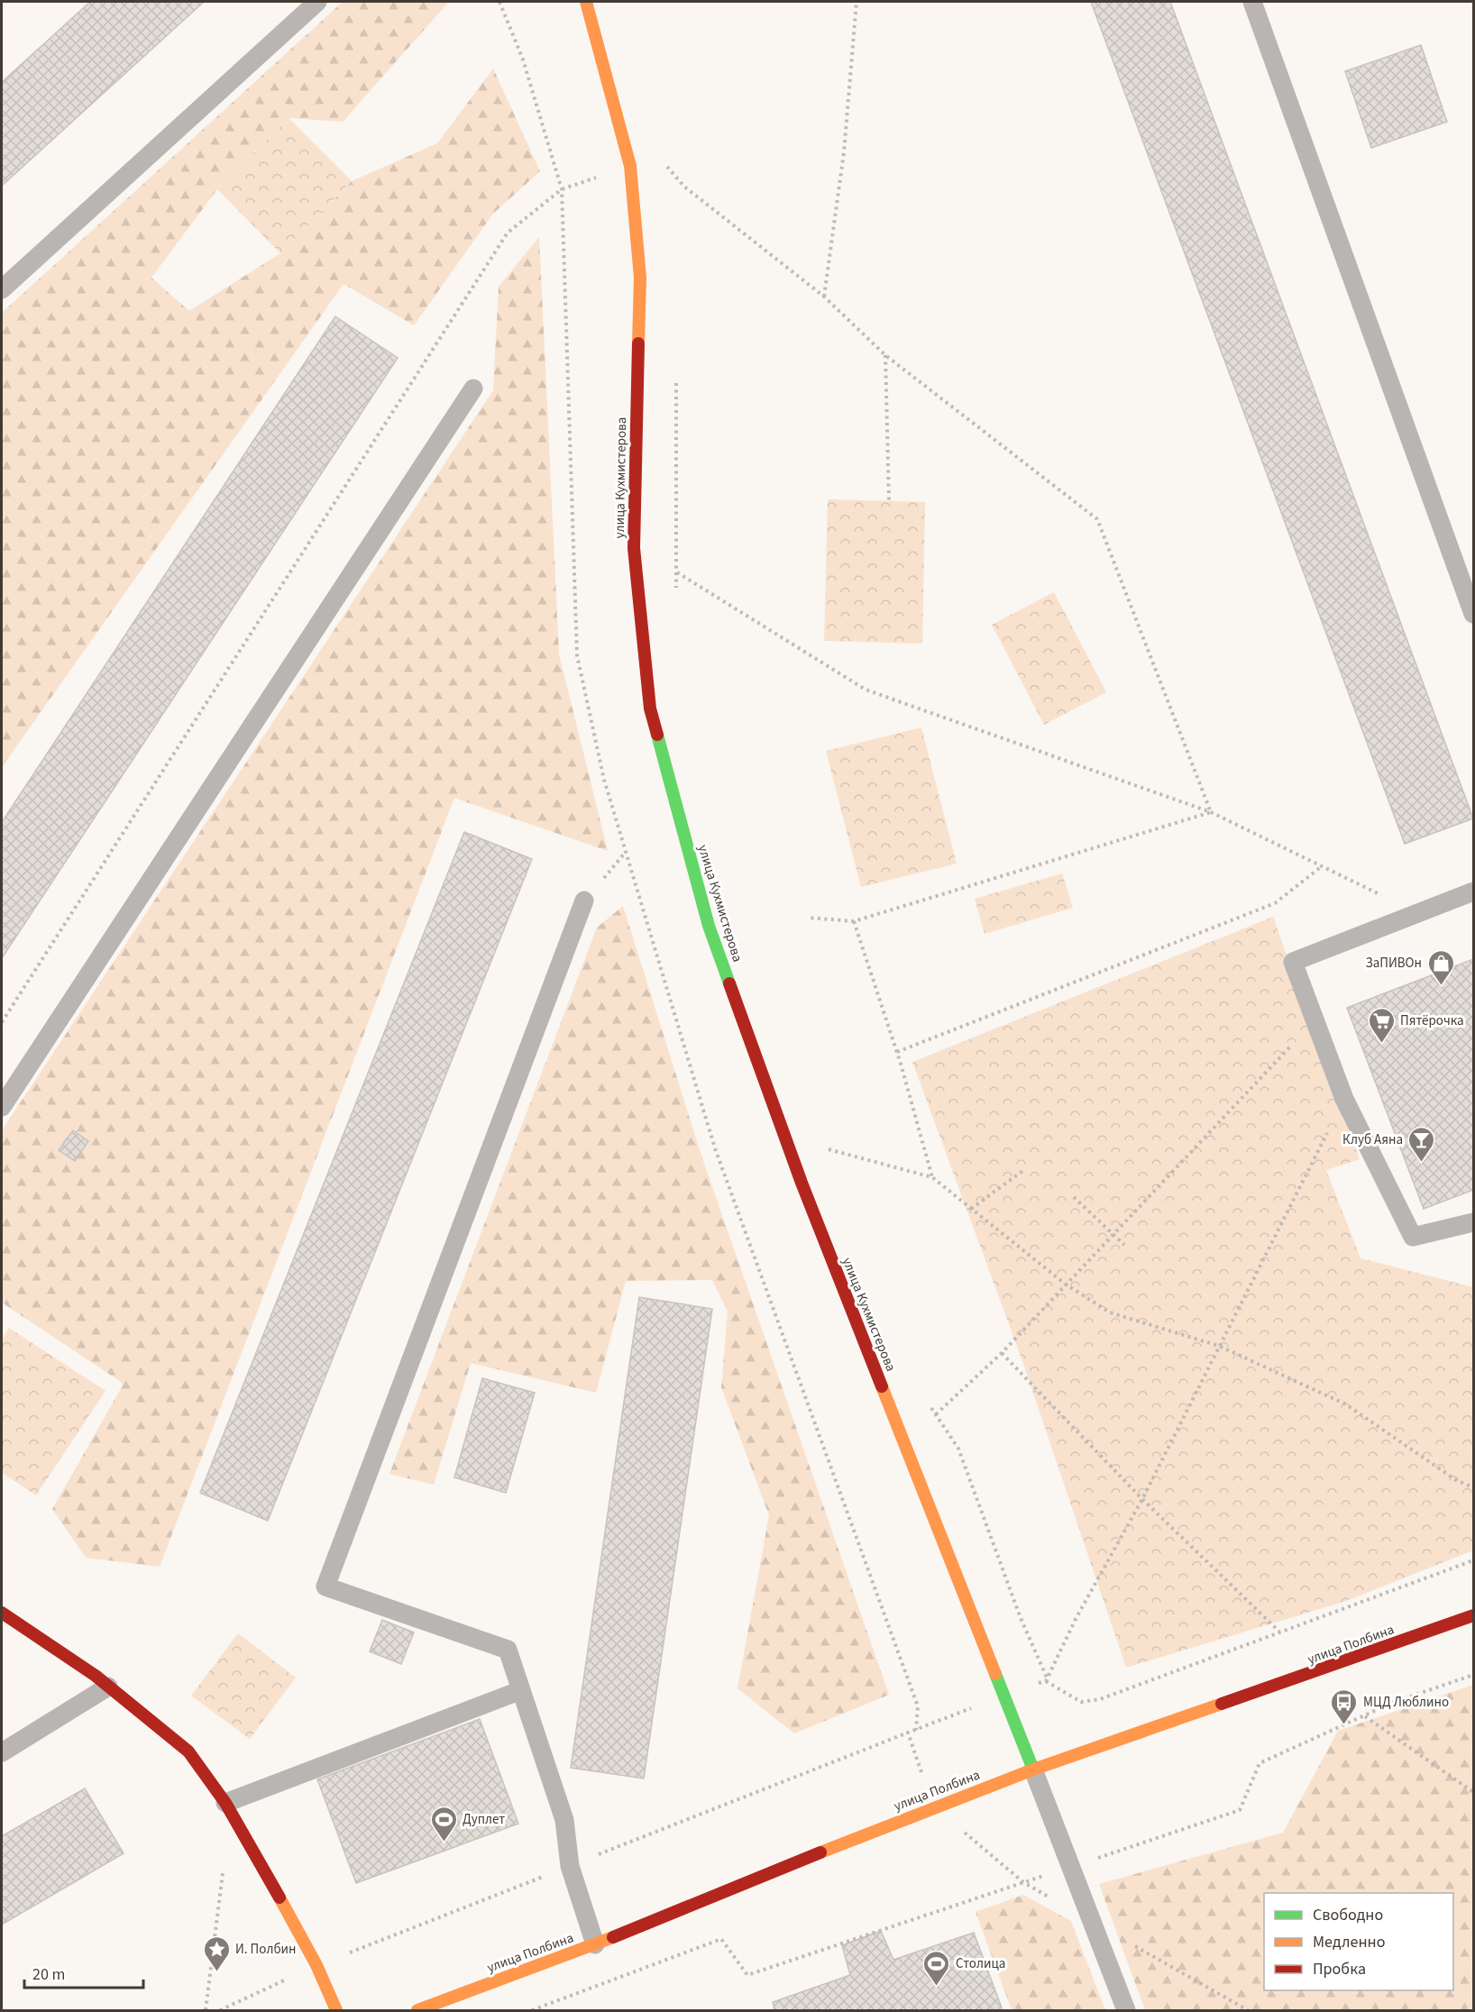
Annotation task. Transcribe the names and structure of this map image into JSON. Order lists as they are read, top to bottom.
{
  "streets": {
    "street": ["улица Кухмистерова", "улица Полбина"]
  },
  "crossings": [
    ["улица Кухмистерова", "улица Полбина"]
  ],
  "places": {
    "shop": ["ЗаПИВОн"],
    "supermarket": ["Пятёрочка"],
    "bar": ["Клуб Аяна"],
    "bus stop": ["МЦД Люблино"],
    "sports": ["Дуплет", "Столица"],
    "place": ["И. Полбин"]
  },
  "legend": ["Свободно", "Медленно", "Пробка"],
  "scale_bar": "20 m"
}
